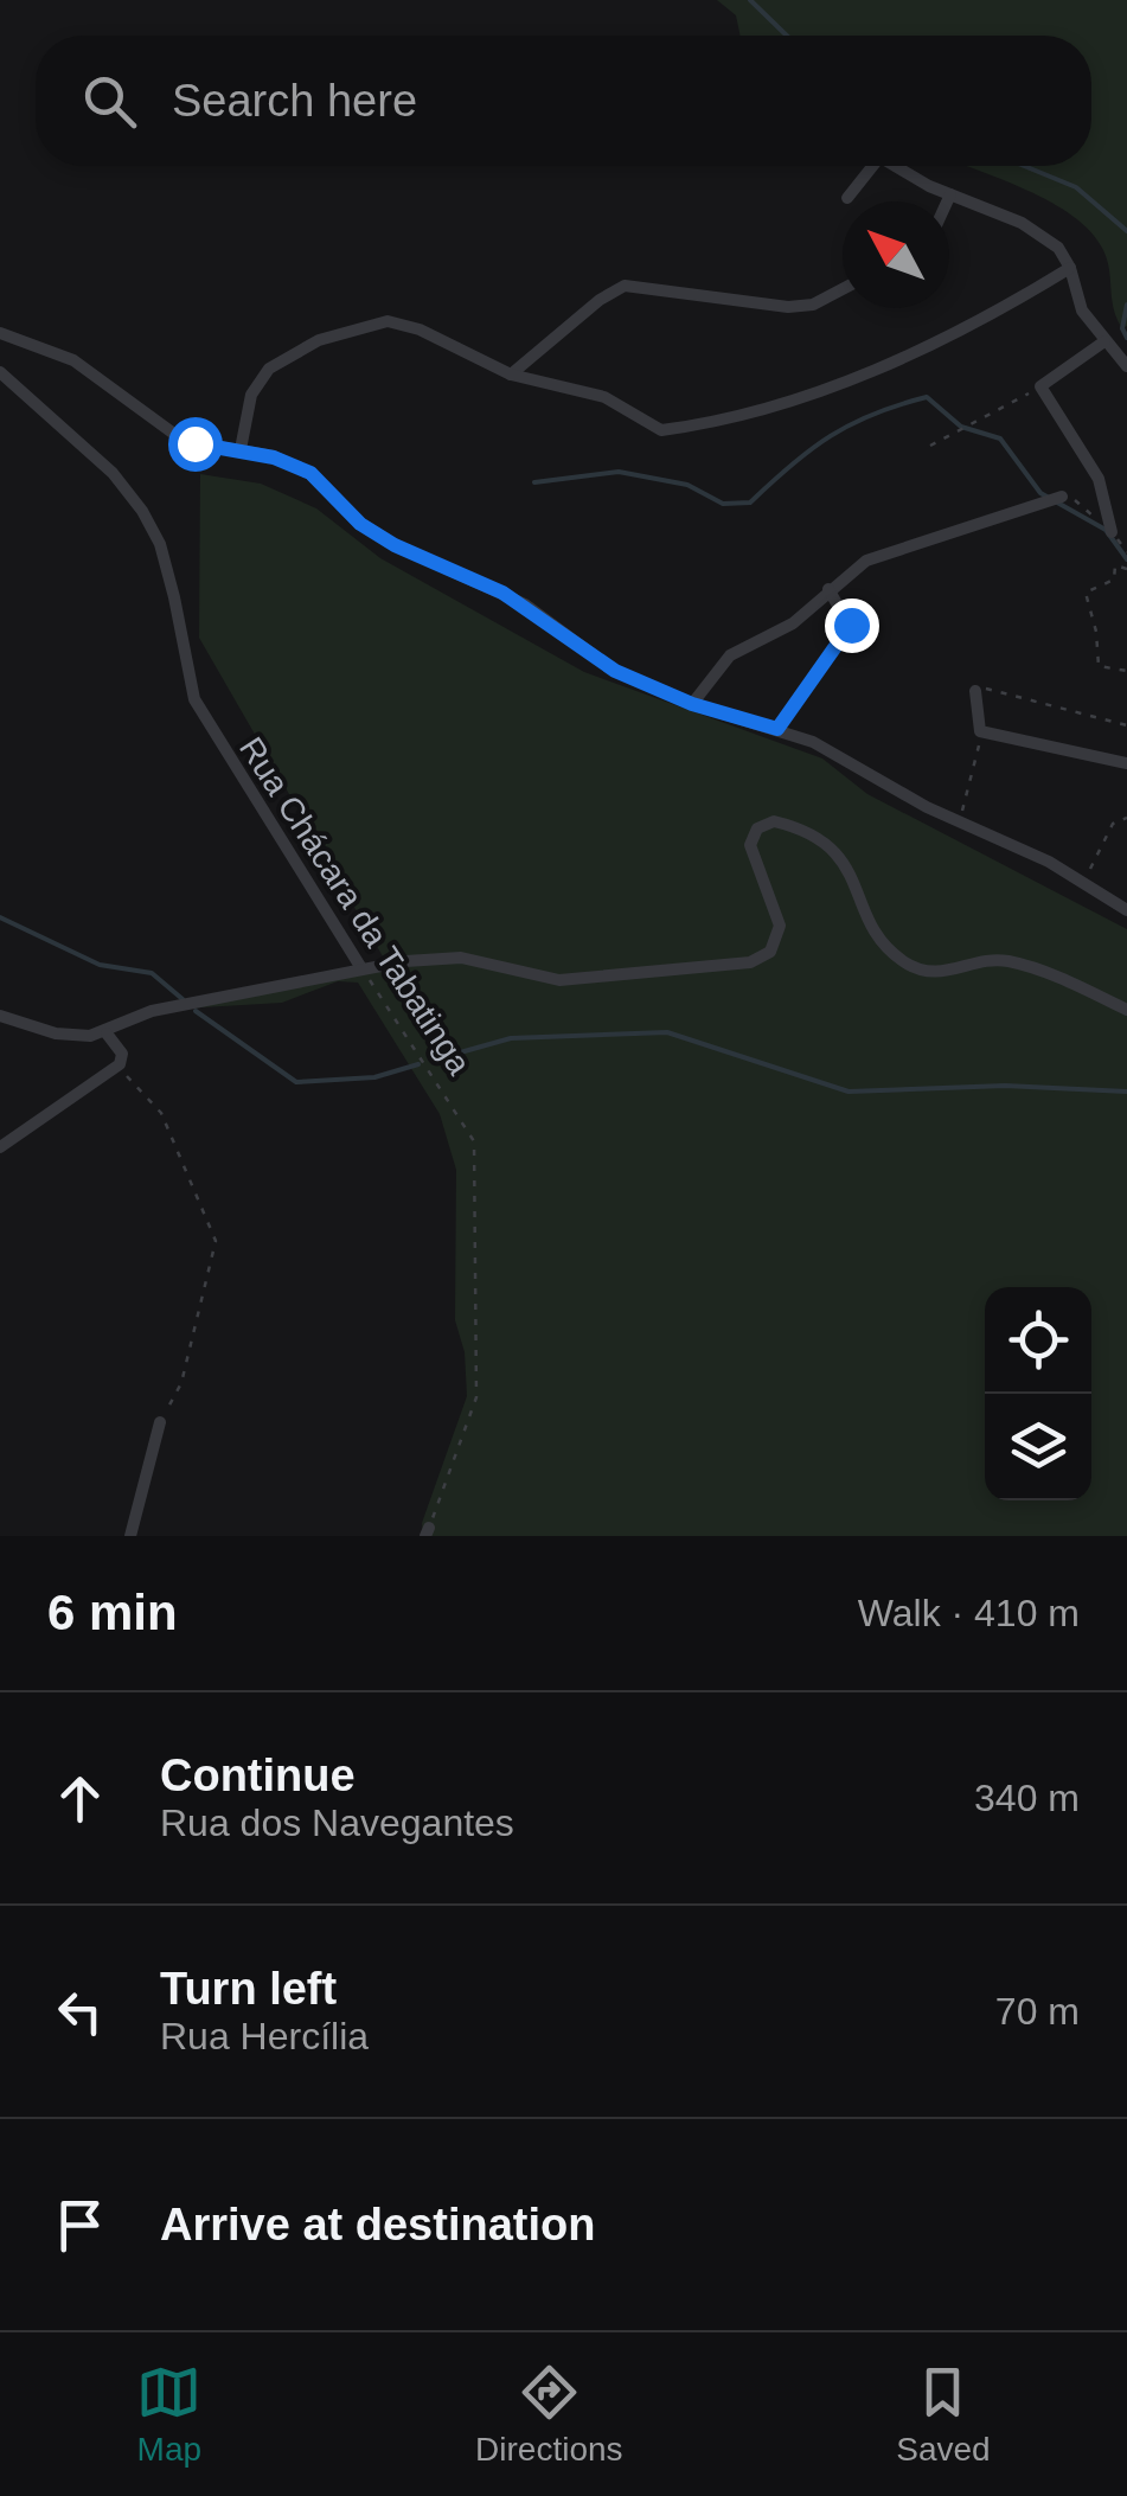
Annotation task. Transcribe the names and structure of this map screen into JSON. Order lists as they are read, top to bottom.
{
  "streets": {
    "street": ["Rua Chácara da Tabatinga"]
  },
  "north": "top left",
  "page": {
    "search": "Search here",
    "heading": ["6 min", "Walk · 410 m"],
    "list": [
      ["Continue", "Rua dos Navegantes", "340 m"],
      ["Turn left", "Rua Hercília", "70 m"],
      "Arrive at destination"
    ],
    "nav": ["Map", "Directions", "Saved"]
  }
}
